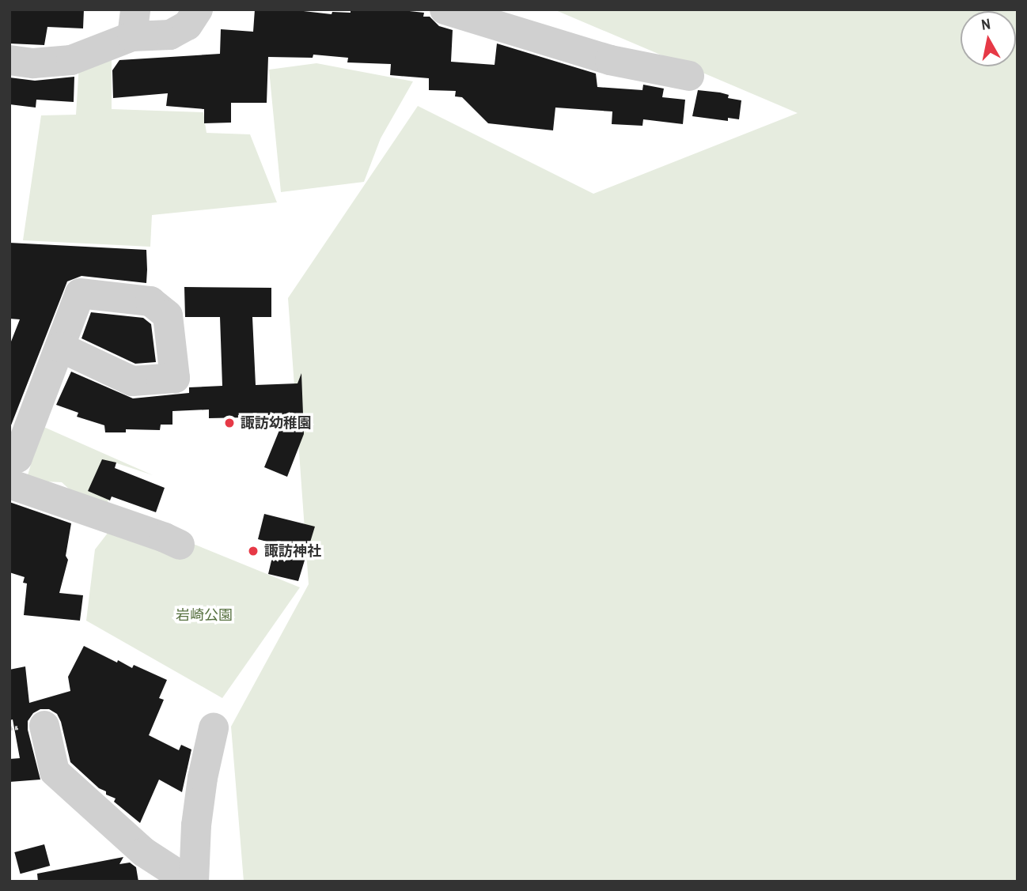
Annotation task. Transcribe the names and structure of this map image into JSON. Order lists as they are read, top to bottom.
{
  "parks": ["岩崎公園"],
  "places": ["諏訪幼稚園", "諏訪神社"],
  "north": "top"
}
